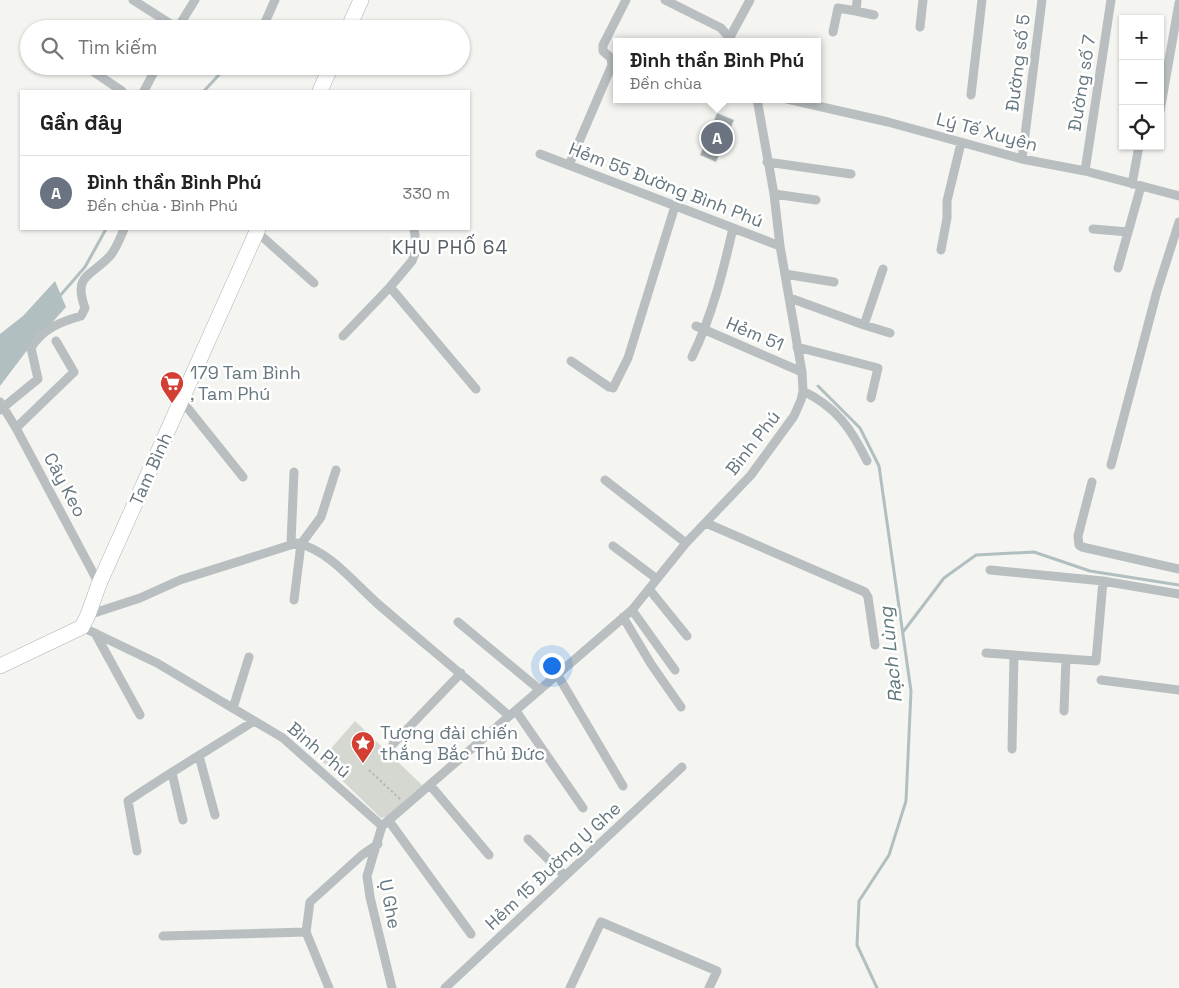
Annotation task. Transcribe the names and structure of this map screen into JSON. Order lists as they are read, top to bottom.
{
  "streets": {
    "main road": ["Tam Bình"],
    "street": [
      "Đường số 5",
      "Đường số 7",
      "Lý Tế Xuyên",
      "Hẻm 55 Đường Bình Phú",
      "Hẻm 51",
      "Bình Phú",
      "Cây Keo",
      "Hẻm 15 Đường Ụ Ghe",
      "Ụ Ghe"
    ]
  },
  "crossings": [
    ["Đường số 5", "Lý Tế Xuyên"],
    ["Đường số 7", "Lý Tế Xuyên"],
    ["Hẻm 55 Đường Bình Phú", "Bình Phú"],
    ["Hẻm 51", "Bình Phú"],
    ["Bình Phú", "Tam Bình"],
    ["Bình Phú", "Ụ Ghe"],
    ["Tam Bình", "Cây Keo"]
  ],
  "districts": ["KHU PHỐ 64"],
  "water": ["Rạch Lùng"],
  "places": {
    "supermarket": ["179 Tam Bình , Tam Phú"],
    "place": ["Tượng đài chiến thắng Bắc Thủ Đức"]
  },
  "page": {
    "map_buttons": ["+", "−"],
    "search": "Tìm kiếm",
    "popup": ["Đình thần Bình Phú", "Đền chùa"],
    "heading": "Gần đây",
    "pins": "A",
    "list": [
      {
        "mark": "A",
        "name": "Đình thần Bình Phú",
        "note": "Đền chùa · Bình Phú",
        "value": "330 m"
      }
    ]
  }
}
